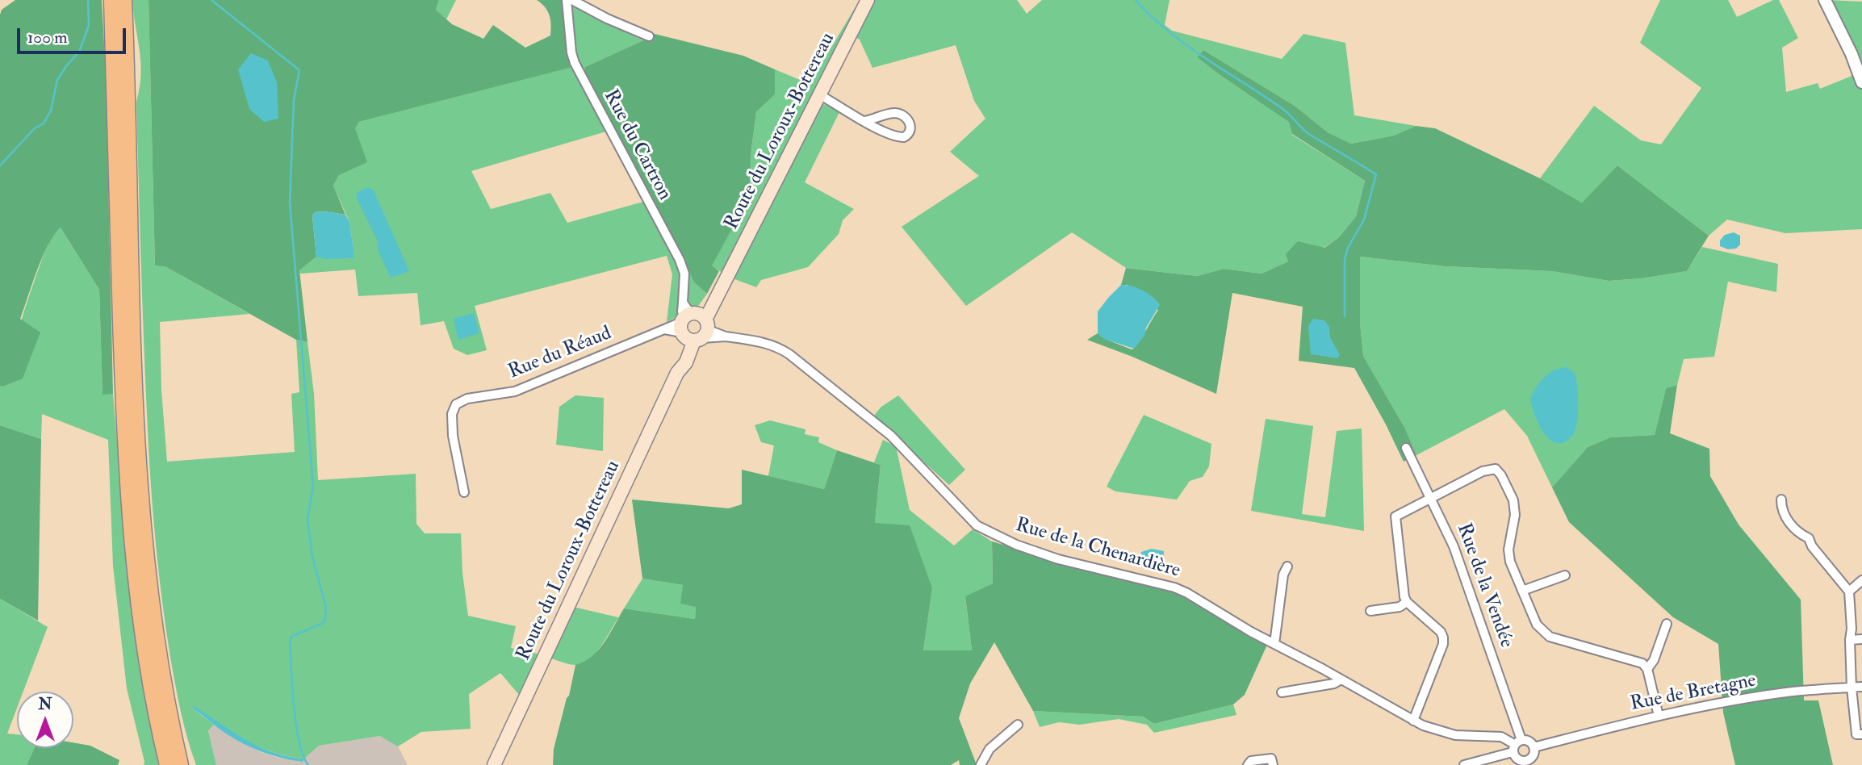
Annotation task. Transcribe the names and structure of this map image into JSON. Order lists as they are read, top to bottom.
{
  "streets": {
    "main road": ["Route du Loroux-Bottereau"],
    "street": [
      "Rue du Cartron",
      "Rue du Réaud",
      "Rue de la Chenardière",
      "Rue de la Vendée",
      "Rue de Bretagne"
    ]
  },
  "crossings": [
    ["Route du Loroux-Bottereau", "Rue du Cartron"],
    ["Route du Loroux-Bottereau", "Rue du Réaud"],
    ["Route du Loroux-Bottereau", "Rue de la Chenardière"],
    ["Rue du Cartron", "Rue du Réaud"],
    ["Rue du Cartron", "Rue de la Chenardière"],
    ["Rue du Réaud", "Rue de la Chenardière"],
    ["Rue de la Chenardière", "Rue de la Vendée"],
    ["Rue de la Chenardière", "Rue de Bretagne"],
    ["Rue de la Vendée", "Rue de Bretagne"]
  ],
  "scale_bar": "100 m",
  "north": "top"
}
